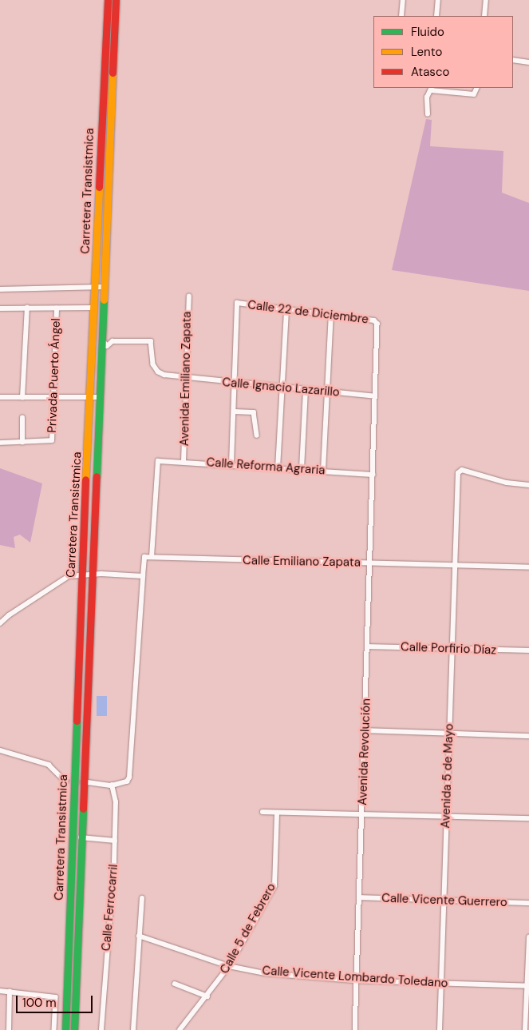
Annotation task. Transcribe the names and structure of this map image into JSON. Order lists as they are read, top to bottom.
{
  "streets": {
    "main road": ["Carretera Transistmica"],
    "street": [
      "Calle 22 de Diciembre",
      "Privada Puerto Ángel",
      "Avenida Emiliano Zapata",
      "Calle Ignacio Lazarillo",
      "Calle Reforma Agraria",
      "Calle Emiliano Zapata",
      "Calle Porfirio Díaz",
      "Avenida Revolución",
      "Avenida 5 de Mayo",
      "Calle Vicente Guerrero",
      "Calle Ferrocarril",
      "Calle 5 de Febrero",
      "Calle Vicente Lombardo Toledano"
    ]
  },
  "crossings": [
    ["Carretera Transistmica", "Calle Ignacio Lazarillo"],
    ["Calle 22 de Diciembre", "Calle Ignacio Lazarillo"],
    ["Calle 22 de Diciembre", "Avenida Revolución"],
    ["Avenida Emiliano Zapata", "Calle Ignacio Lazarillo"],
    ["Avenida Emiliano Zapata", "Calle Reforma Agraria"],
    ["Calle Ignacio Lazarillo", "Avenida Revolución"],
    ["Calle Reforma Agraria", "Calle Emiliano Zapata"],
    ["Calle Reforma Agraria", "Avenida Revolución"],
    ["Calle Emiliano Zapata", "Avenida Revolución"],
    ["Calle Emiliano Zapata", "Avenida 5 de Mayo"],
    ["Calle Porfirio Díaz", "Avenida Revolución"],
    ["Calle Porfirio Díaz", "Avenida 5 de Mayo"],
    ["Avenida Revolución", "Calle Vicente Guerrero"],
    ["Avenida Revolución", "Calle Vicente Lombardo Toledano"],
    ["Avenida 5 de Mayo", "Calle Vicente Guerrero"],
    ["Avenida 5 de Mayo", "Calle Vicente Lombardo Toledano"],
    ["Calle 5 de Febrero", "Calle Vicente Lombardo Toledano"]
  ],
  "legend": ["Fluido", "Lento", "Atasco"],
  "scale_bar": "100 m"
}
